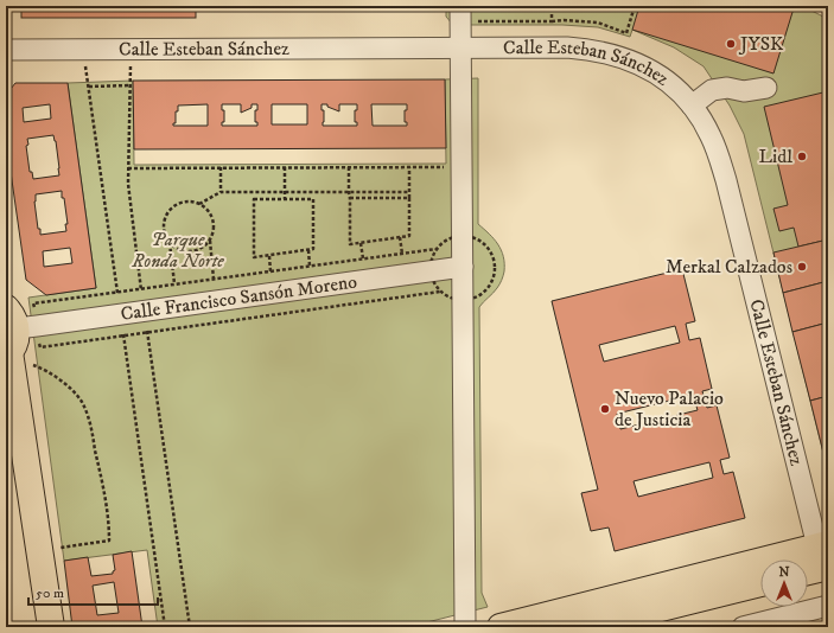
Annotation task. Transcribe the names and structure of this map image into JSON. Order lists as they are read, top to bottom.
{
  "streets": {
    "street": ["Calle Esteban Sánchez", "Calle Francisco Sansón Moreno"]
  },
  "parks": ["Parque Ronda Norte"],
  "places": [
    "JYSK",
    "Lidl",
    "Merkal Calzados",
    "Nuevo Palacio de Justicia"
  ],
  "scale_bar": "50 m",
  "north": "top"
}
